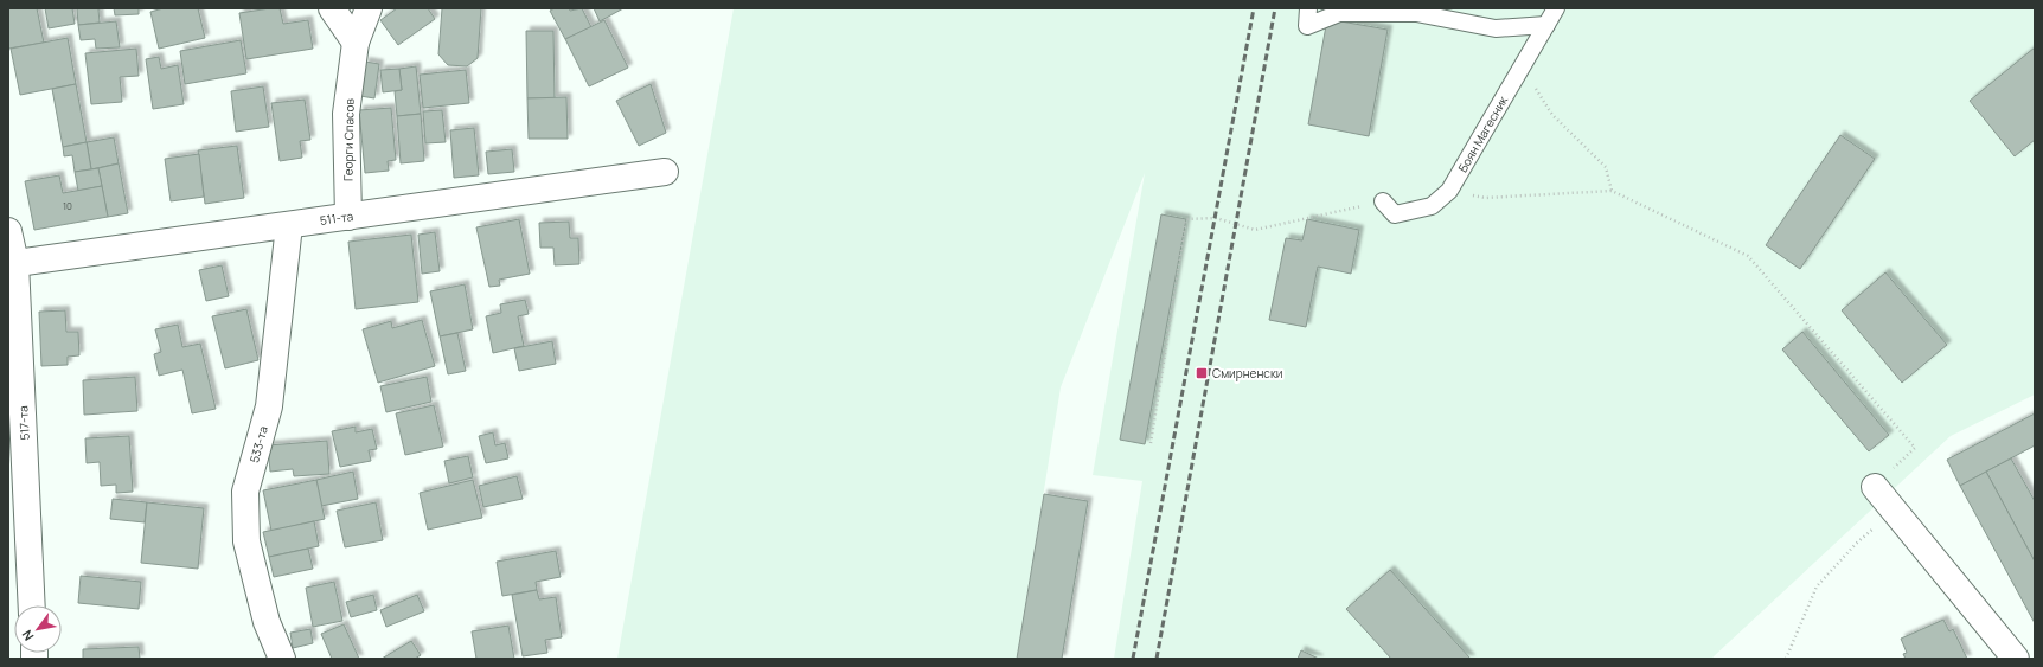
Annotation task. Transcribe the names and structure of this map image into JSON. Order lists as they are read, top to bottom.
{
  "streets": {
    "street": [
      "Георги Спасов",
      "511-та",
      "517-та",
      "533-та"
    ],
    "lane": ["Боян Магесник"]
  },
  "crossings": [
    ["Георги Спасов", "511-та"],
    ["511-та", "517-та"],
    ["511-та", "533-та"]
  ],
  "places": {
    "transit": ["Смирненски"]
  },
  "house_numbers": ["10"],
  "north": "bottom left"
}
